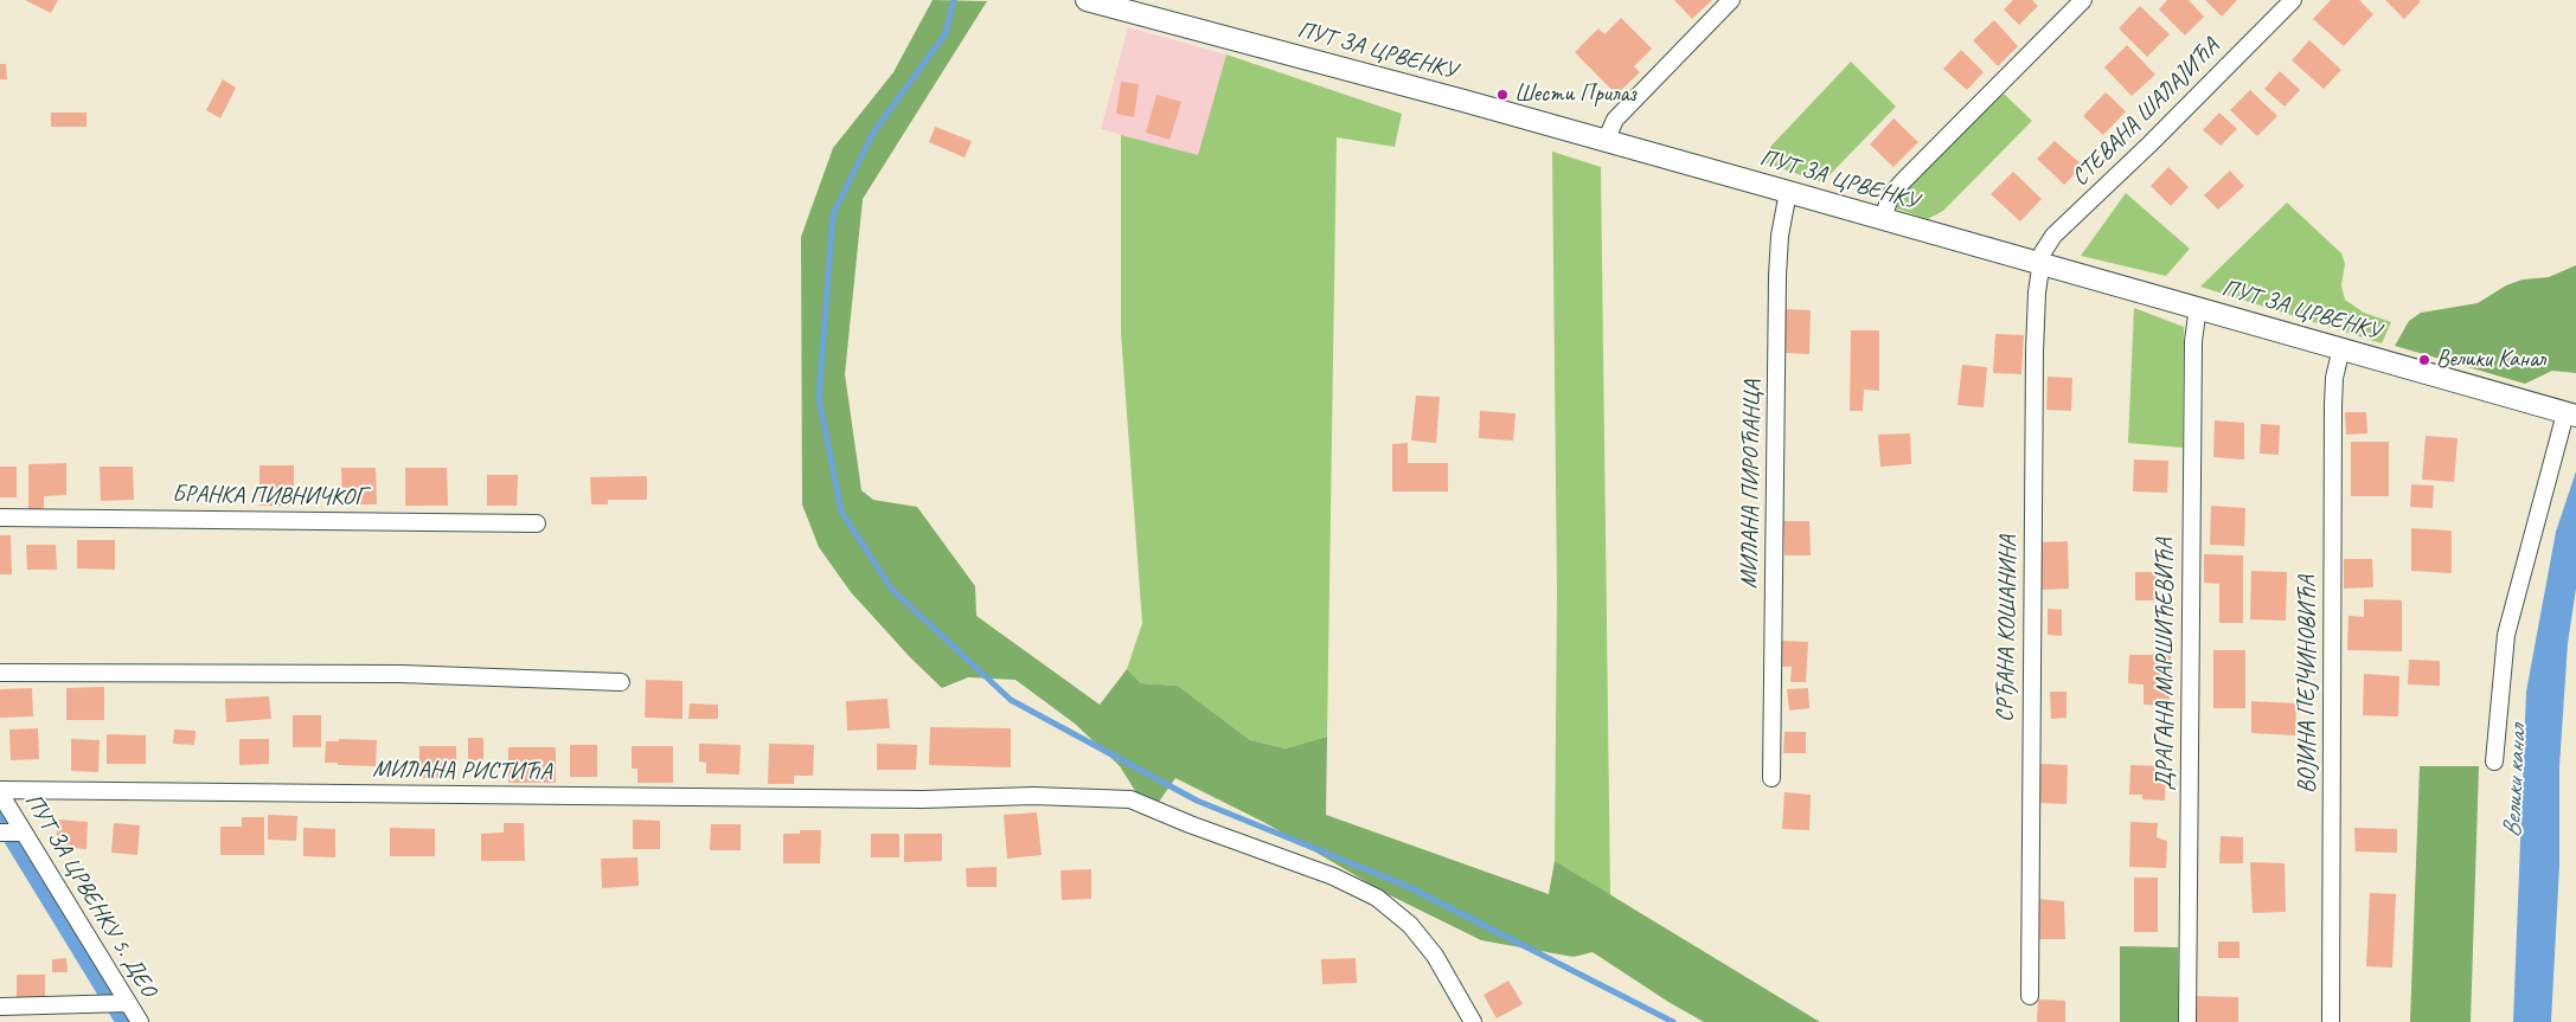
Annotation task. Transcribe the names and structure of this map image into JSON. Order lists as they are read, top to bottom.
{
  "streets": {
    "street": [
      "ПУТ ЗА ЦРВЕНКУ",
      "СТЕВАНА ШАЛАЈИЋА",
      "МИЛАНА ПИРОЋАНЦА",
      "БРАНКА ПИВНИЧКОГ",
      "СРЂАНА КОШАНИНА",
      "ДРАГАНА МАРШИЋЕВИЋА",
      "ВОЈИНА ПЕЈЧИНОВИЋА",
      "МИЛАНА РИСТИЋА",
      "ПУТ ЗА ЦРВЕНКУ 5. ДЕО"
    ]
  },
  "crossings": [
    ["ПУТ ЗА ЦРВЕНКУ", "СТЕВАНА ШАЛАЈИЋА"],
    ["ПУТ ЗА ЦРВЕНКУ", "МИЛАНА ПИРОЋАНЦА"],
    ["ПУТ ЗА ЦРВЕНКУ", "СРЂАНА КОШАНИНА"],
    ["ПУТ ЗА ЦРВЕНКУ", "ДРАГАНА МАРШИЋЕВИЋА"],
    ["ПУТ ЗА ЦРВЕНКУ", "ВОЈИНА ПЕЈЧИНОВИЋА"],
    ["СТЕВАНА ШАЛАЈИЋА", "СРЂАНА КОШАНИНА"],
    ["МИЛАНА РИСТИЋА", "ПУТ ЗА ЦРВЕНКУ 5. ДЕО"]
  ],
  "water": ["Велики канал"],
  "places": ["Шести Прилаз", "Велики Канал"]
}
